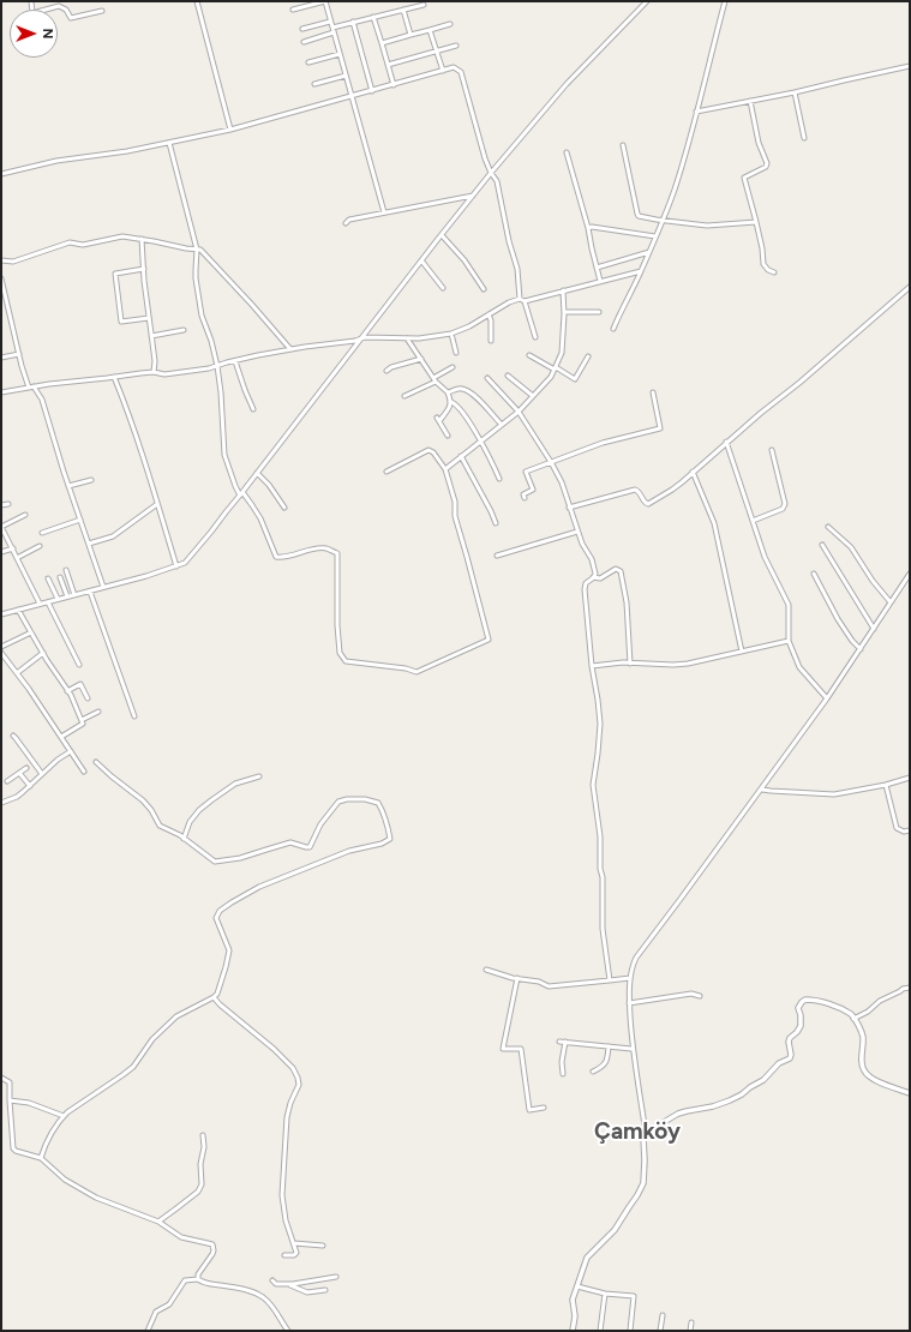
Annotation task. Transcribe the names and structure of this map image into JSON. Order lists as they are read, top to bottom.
{
  "districts": ["Çamköy"],
  "north": "right"
}
